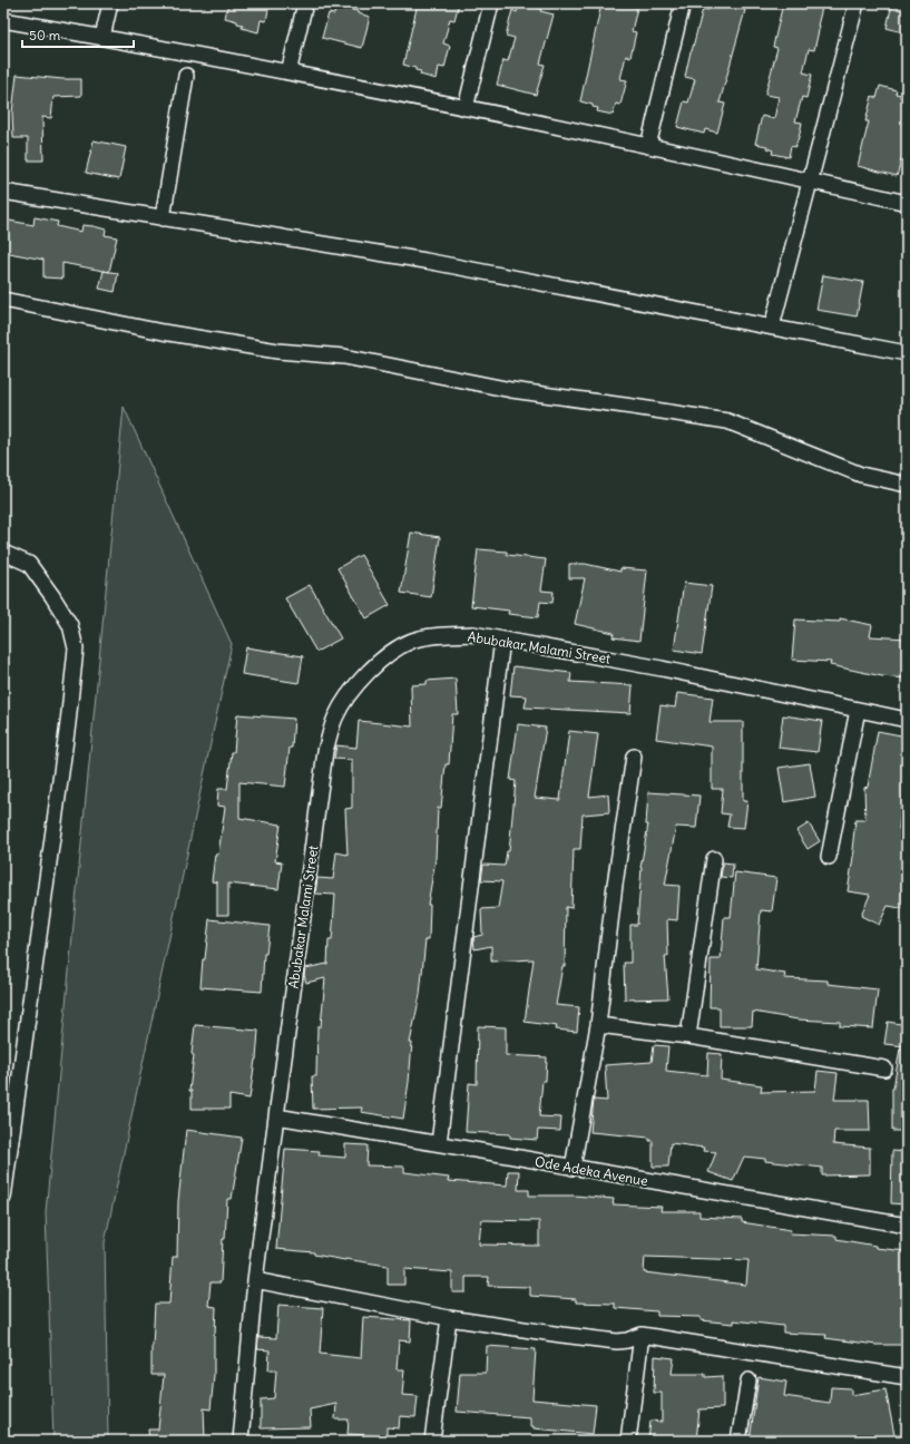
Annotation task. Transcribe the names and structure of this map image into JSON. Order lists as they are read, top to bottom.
{
  "streets": {
    "street": ["Abubakar Malami Street", "Ode Adeka Avenue"]
  },
  "crossings": [
    ["Abubakar Malami Street", "Ode Adeka Avenue"]
  ],
  "scale_bar": "50 m"
}
